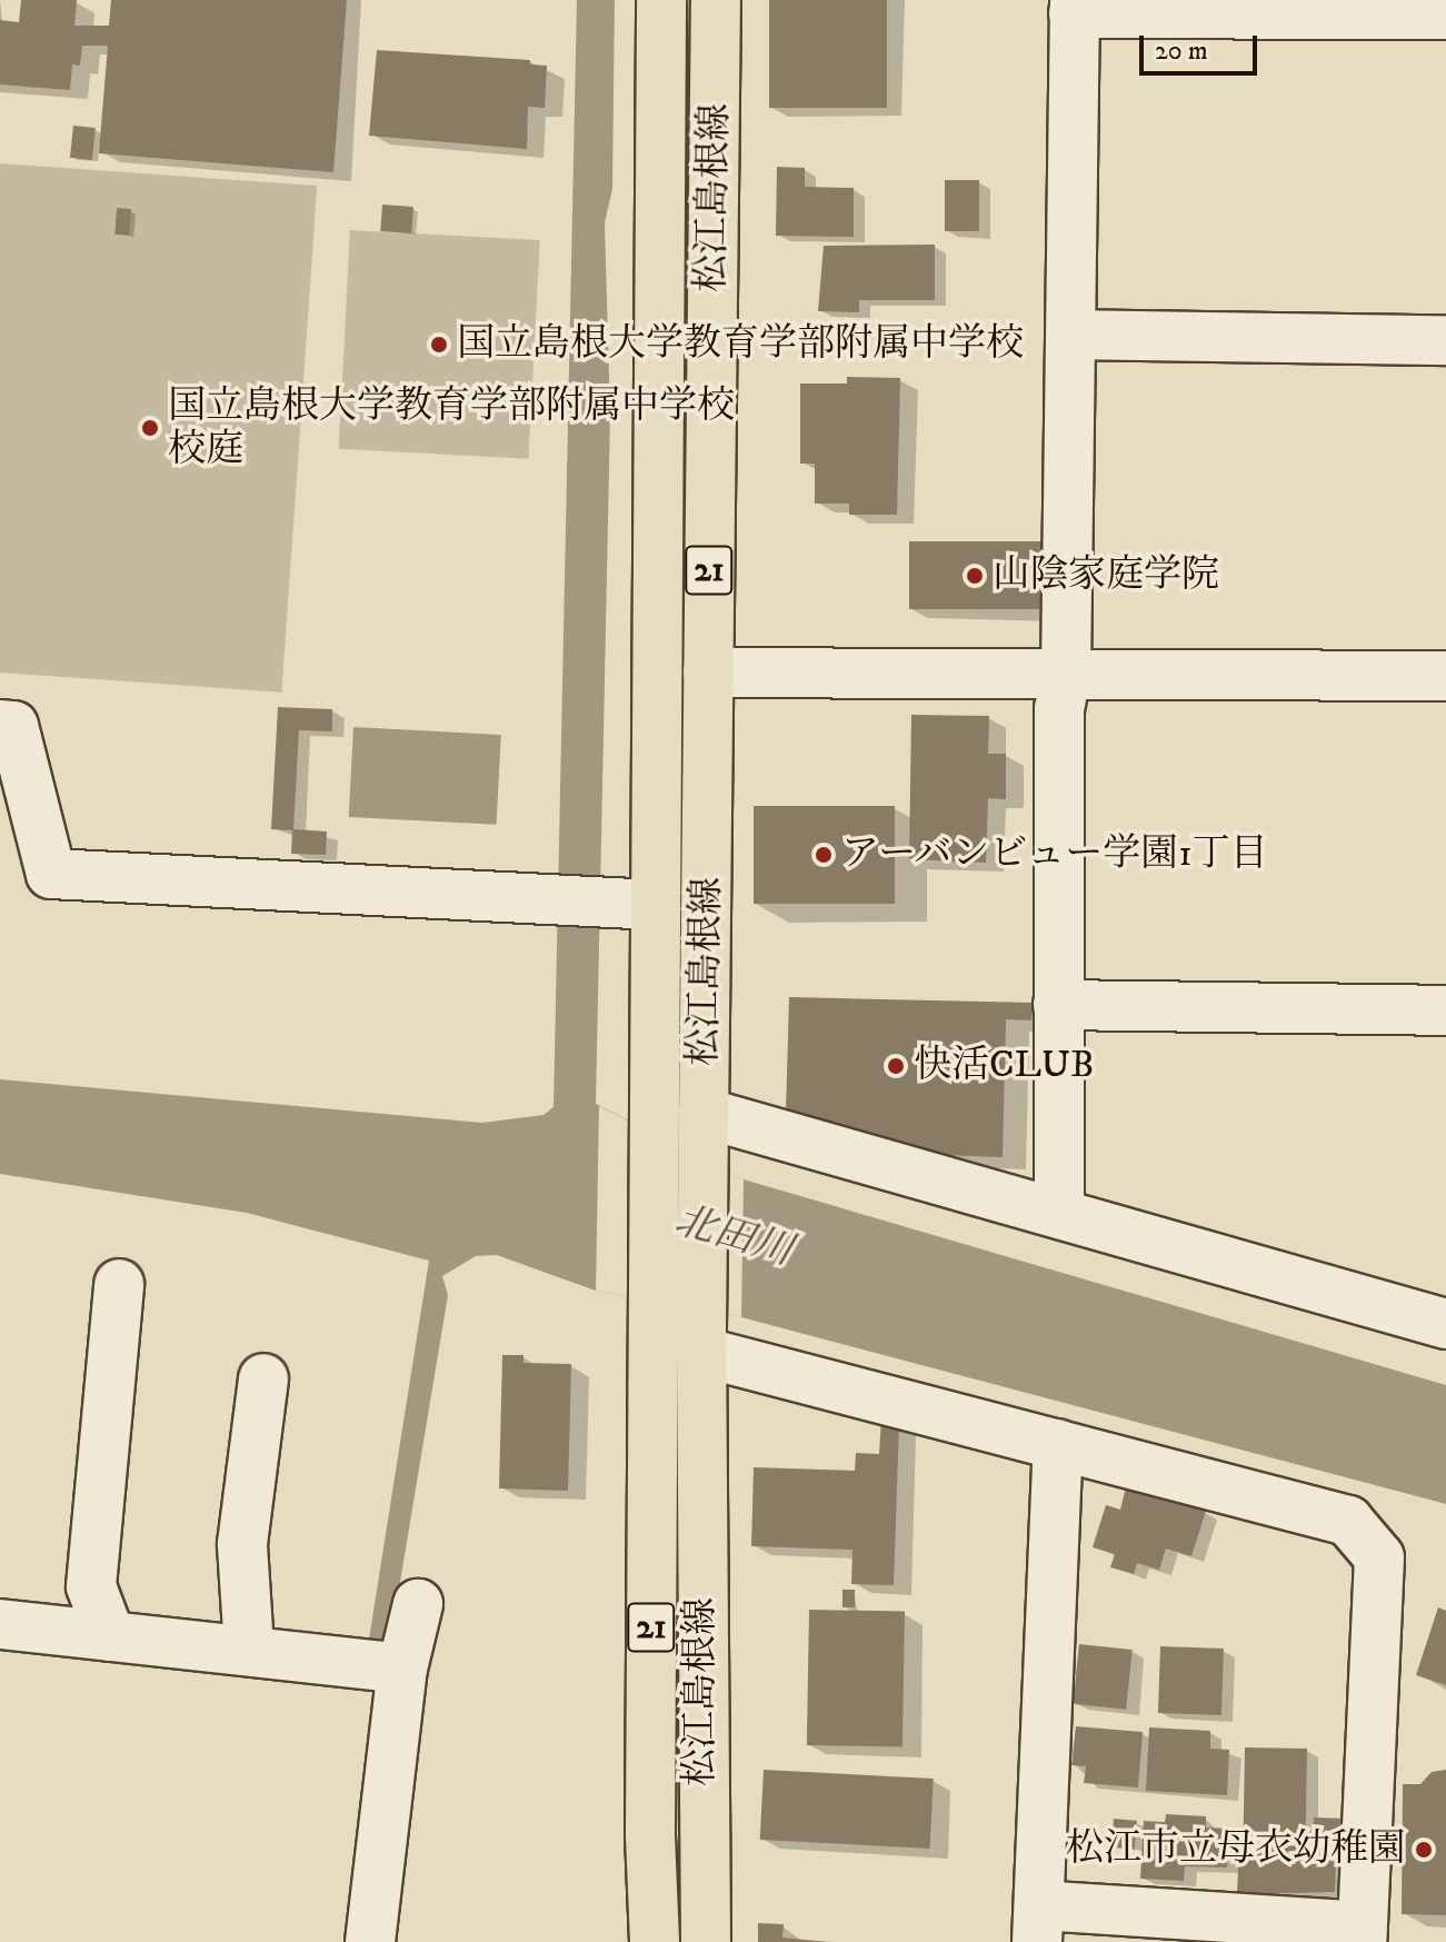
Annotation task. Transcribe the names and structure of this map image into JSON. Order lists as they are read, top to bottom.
{
  "streets": {
    "main road": ["松江島根線", "21"]
  },
  "water": ["北田川"],
  "places": [
    "国立島根大学教育学部附属中学校",
    "国立島根大学教育学部附属中学校 校庭",
    "山陰家庭学院",
    "アーバンビュー学園1丁目",
    "快活CLUB",
    "松江市立母衣幼稚園"
  ],
  "scale_bar": "20 m"
}
